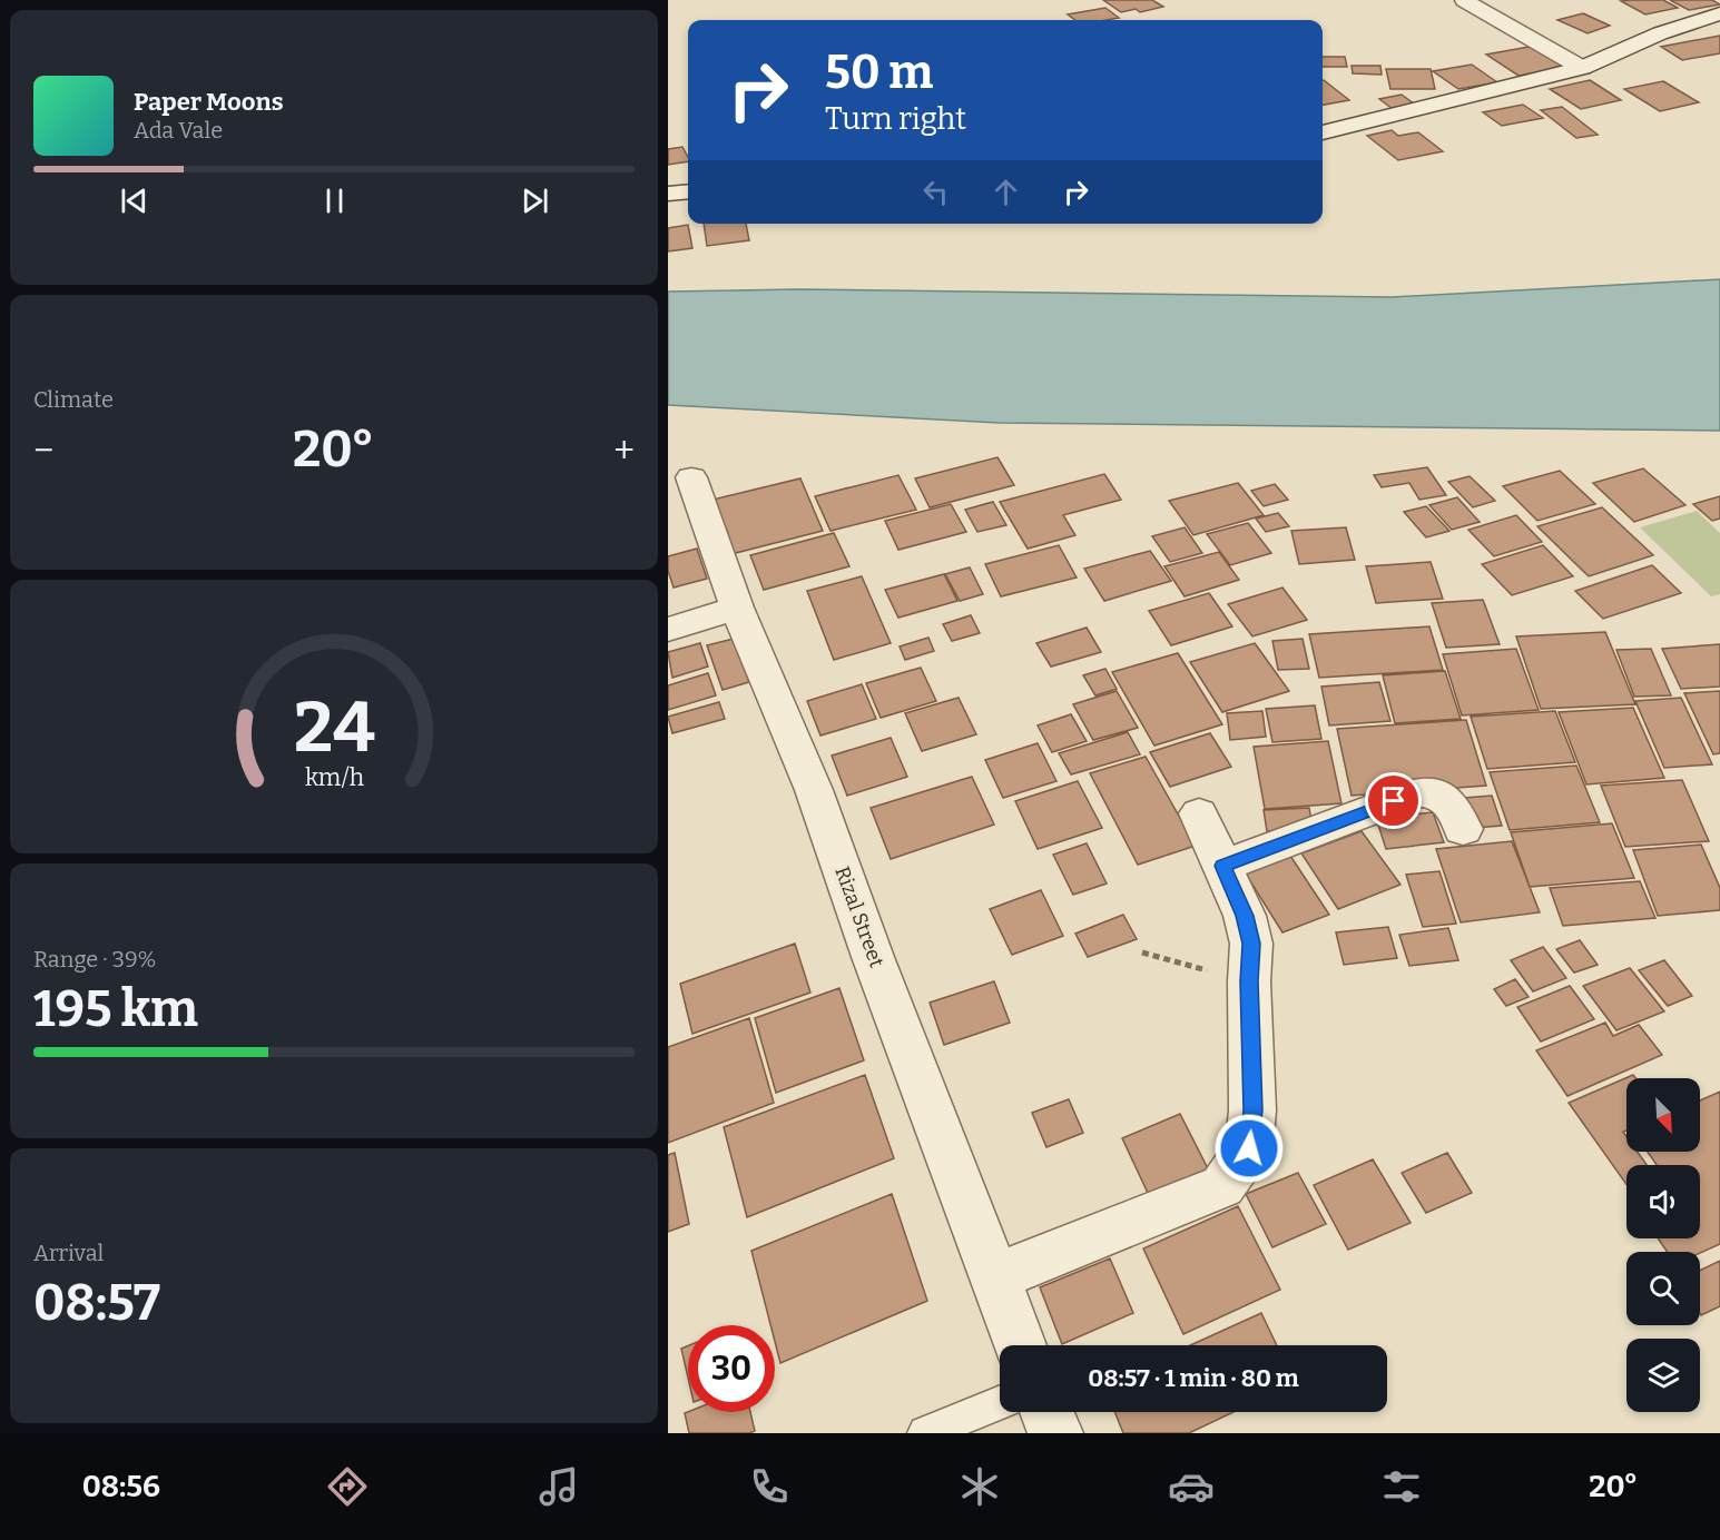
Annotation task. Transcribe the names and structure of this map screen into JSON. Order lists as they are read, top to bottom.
{
  "streets": {
    "street": ["Rizal Street"]
  },
  "north": "bottom right",
  "page": {
    "turn": ["50 m", "Turn right"],
    "song": ["Paper Moons", "Ada Vale"],
    "tile": [
      "Climate",
      ["Range · 39%", "195 km"],
      ["Arrival", "08:57"]
    ],
    "heat": ["−", "20°", "+"],
    "limit": "30",
    "trip": "08:57 · 1 min · 80 m",
    "tabs": ["08:56", "20°"],
    "gauge": ["24", "km/h"]
  }
}
